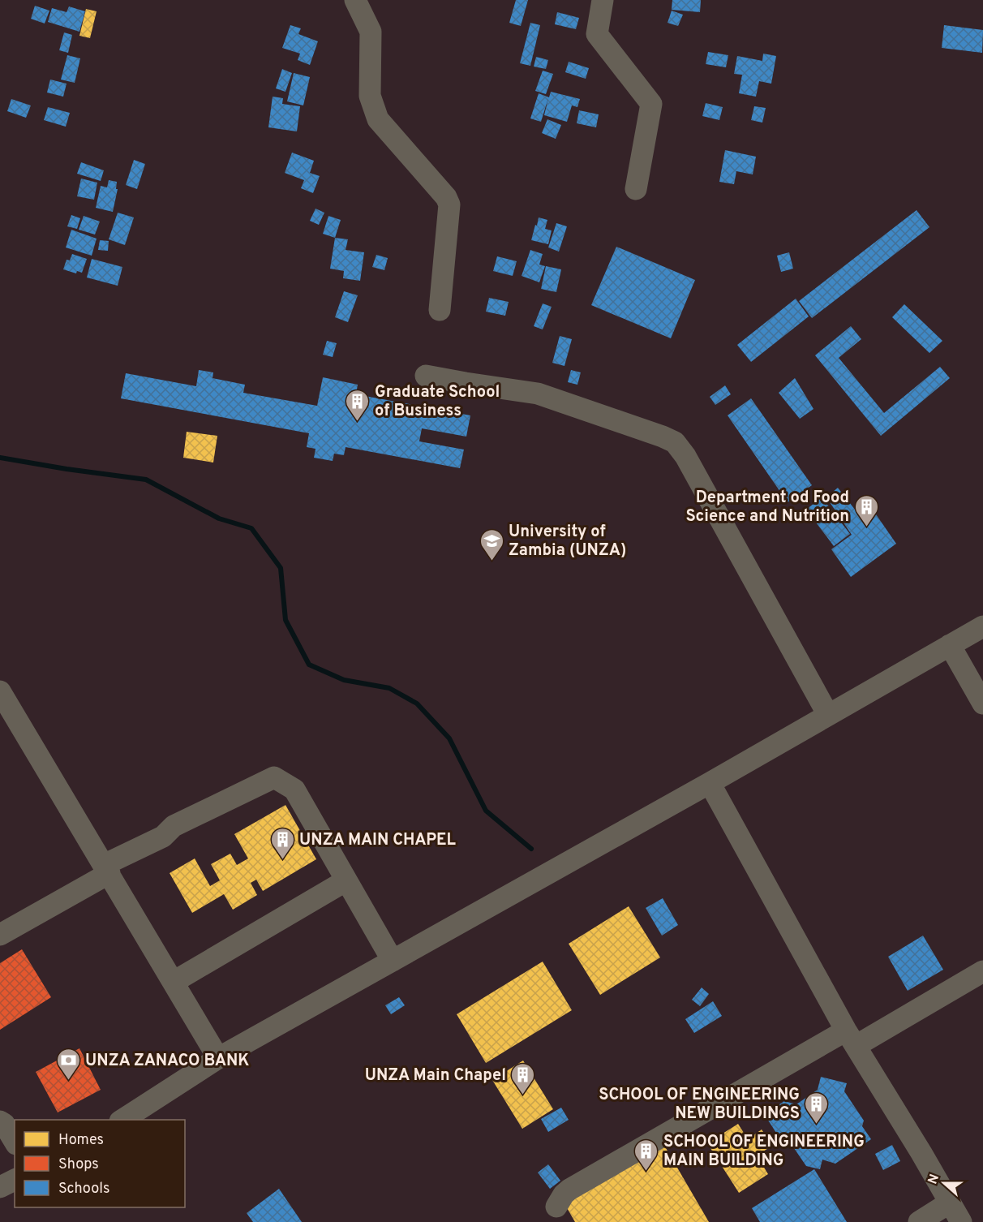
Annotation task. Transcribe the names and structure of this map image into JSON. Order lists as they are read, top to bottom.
{
  "places": {
    "building": [
      "Graduate School of Business",
      "Department od Food Science and Nutrition",
      "UNZA MAIN CHAPEL",
      "UNZA Main Chapel",
      "SCHOOL OF ENGINEERING NEW BUILDINGS",
      "SCHOOL OF ENGINEERING MAIN BUILDING"
    ],
    "school or university": ["University of Zambia (UNZA)"],
    "bank": ["UNZA ZANACO BANK"]
  },
  "legend": ["Homes", "Shops", "Schools"],
  "north": "left"
}
